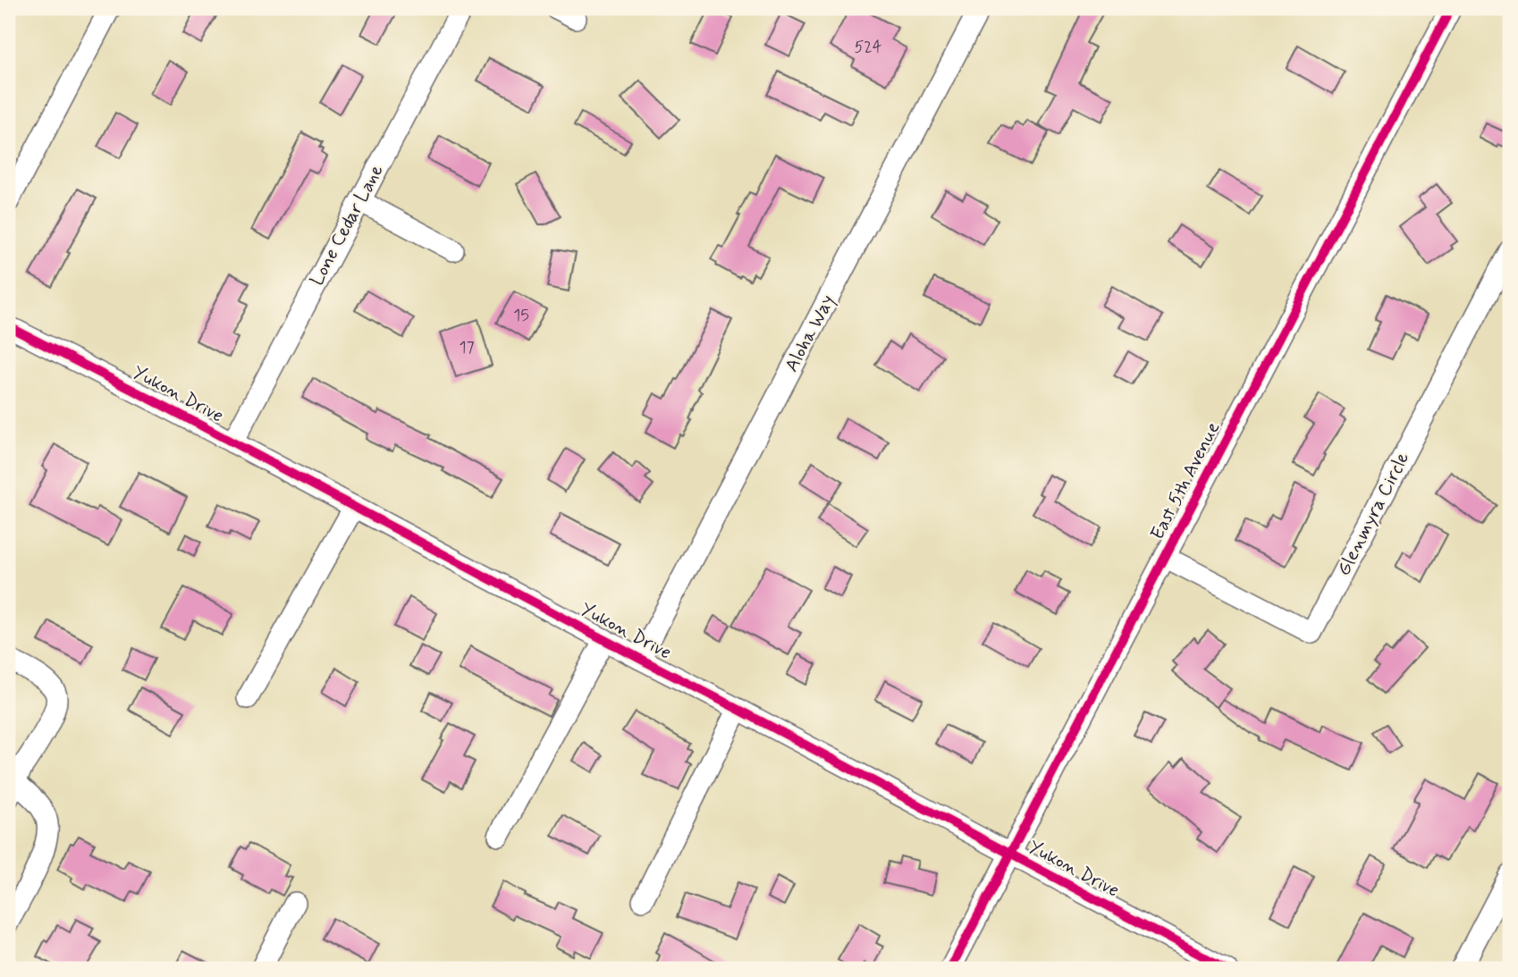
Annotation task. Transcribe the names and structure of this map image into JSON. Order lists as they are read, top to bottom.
{
  "streets": {
    "street": [
      "Lone Cedar Lane",
      "Aloha Way",
      "Yukon Drive",
      "East 5th Avenue",
      "Glenmyra Circle"
    ]
  },
  "crossings": [
    ["Lone Cedar Lane", "Yukon Drive"],
    ["Aloha Way", "Yukon Drive"],
    ["Yukon Drive", "East 5th Avenue"],
    ["East 5th Avenue", "Glenmyra Circle"]
  ],
  "house_numbers": ["524", "15", "17"]
}
